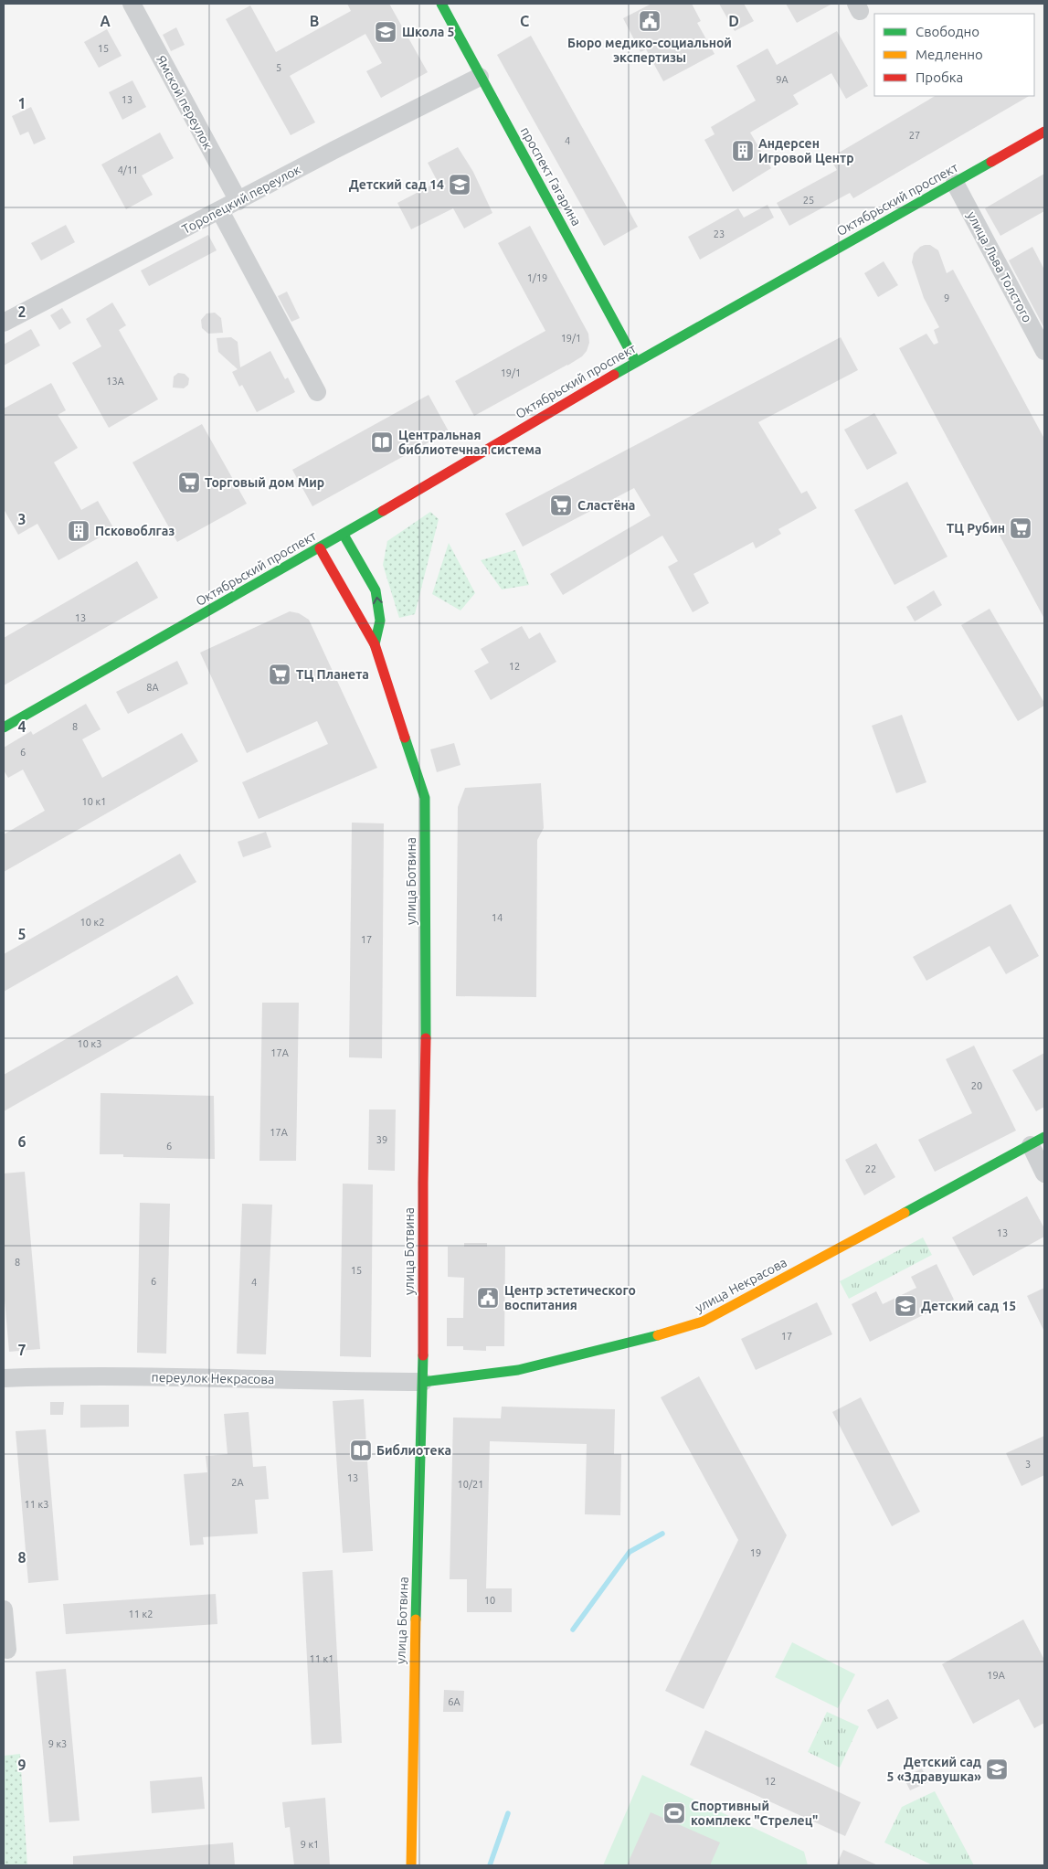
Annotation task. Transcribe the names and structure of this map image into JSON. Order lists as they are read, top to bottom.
{
  "streets": {
    "main road": [
      "проспект Гагарина",
      "Октябрьский проспект",
      "улица Ботвина",
      "улица Некрасова"
    ],
    "street": [
      "Ямской переулок",
      "Торопецкий переулок",
      "улица Льва Толстого",
      "переулок Некрасова"
    ]
  },
  "crossings": [
    ["Ямской переулок", "Торопецкий переулок"],
    ["проспект Гагарина", "Торопецкий переулок"],
    ["проспект Гагарина", "Октябрьский проспект"],
    ["Октябрьский проспект", "улица Льва Толстого"],
    ["Октябрьский проспект", "улица Ботвина"],
    ["улица Ботвина", "улица Некрасова"],
    ["улица Ботвина", "переулок Некрасова"],
    ["улица Некрасова", "переулок Некрасова"]
  ],
  "places": {
    "public building": ["Бюро медико-социальной экспертизы", "Центр эстетического воспитания"],
    "school or university": [
      "Школа 5",
      "Детский сад 14",
      "Детский сад 15",
      "Детский сад 5 «Здравушка»"
    ],
    "building": ["Андерсен Игровой Центр", "Псковоблгаз"],
    "library": ["Центральная библиотечная система", "Библиотека"],
    "supermarket": [
      "Торговый дом Мир",
      "Сластёна",
      "ТЦ Рубин",
      "ТЦ Планета"
    ],
    "sports": ["Спортивный комплекс \"Стрелец\""]
  },
  "house_numbers": [
    "15",
    "5",
    "9А",
    "13",
    "27",
    "4",
    "4/11",
    "25",
    "23",
    "1/19",
    "9",
    "19/1",
    "19/1",
    "13А",
    "13",
    "12",
    "8А",
    "8",
    "6",
    "10 к1",
    "14",
    "10 к2",
    "17",
    "10 к3",
    "17А",
    "20",
    "17А",
    "39",
    "6",
    "22",
    "13",
    "8",
    "15",
    "6",
    "4",
    "17",
    "3",
    "13",
    "2А",
    "10/21",
    "11 к3",
    "19",
    "10",
    "11 к2",
    "11 к1",
    "19А",
    "6А",
    "9 к3",
    "12",
    "9 к1"
  ],
  "legend": ["Свободно", "Медленно", "Пробка"],
  "grid": {
    "columns": [
      "A",
      "B",
      "C",
      "D"
    ],
    "rows": [
      "1",
      "2",
      "3",
      "4",
      "5",
      "6",
      "7",
      "8",
      "9"
    ]
  }
}
